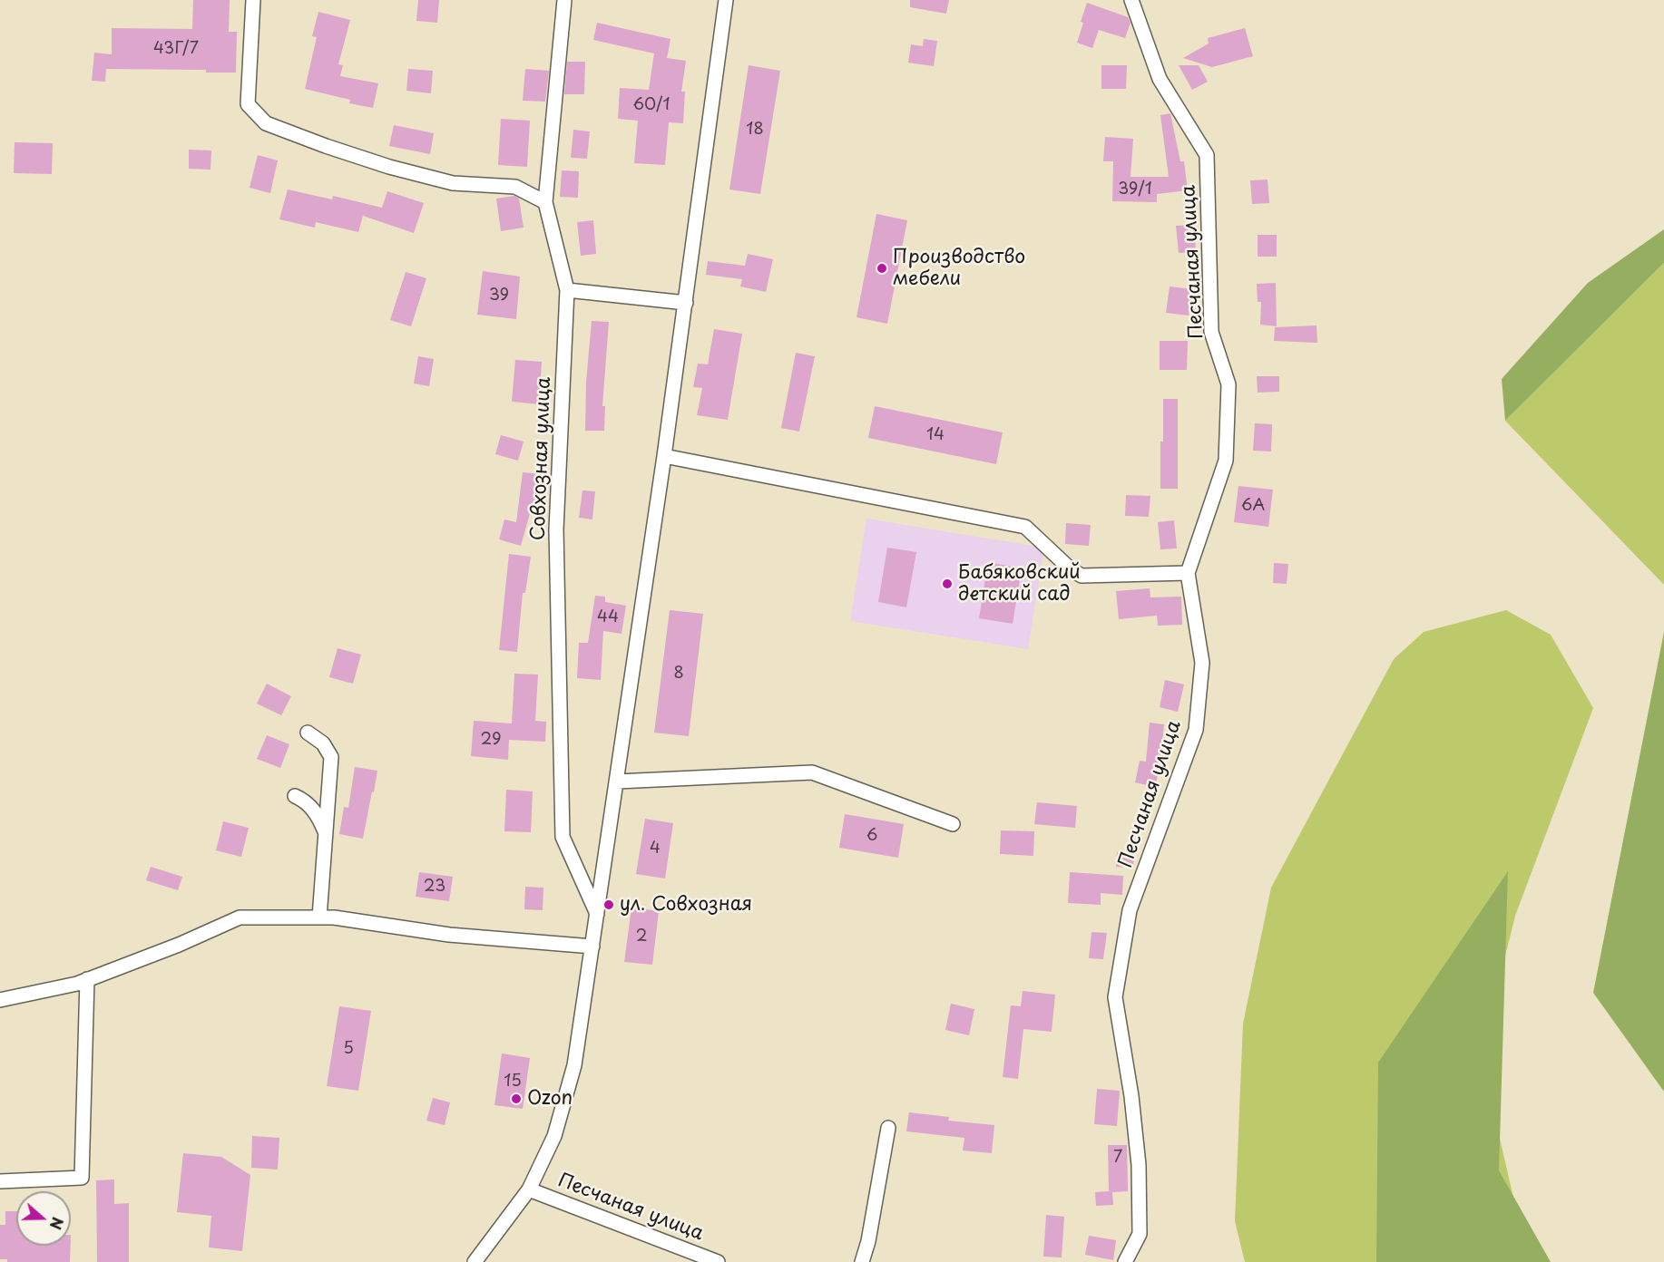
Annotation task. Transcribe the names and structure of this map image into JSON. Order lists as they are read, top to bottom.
{
  "streets": {
    "street": ["Песчаная улица", "Совхозная улица"]
  },
  "places": [
    "Производство мебели",
    "Бабяковский детский сад",
    "ул. Совхозная",
    "Ozon"
  ],
  "house_numbers": [
    "43Г/7",
    "60/1",
    "18",
    "39/1",
    "39",
    "14",
    "6А",
    "44",
    "8",
    "29",
    "6",
    "4",
    "23",
    "2",
    "5",
    "15",
    "7"
  ],
  "north": "right"
}
